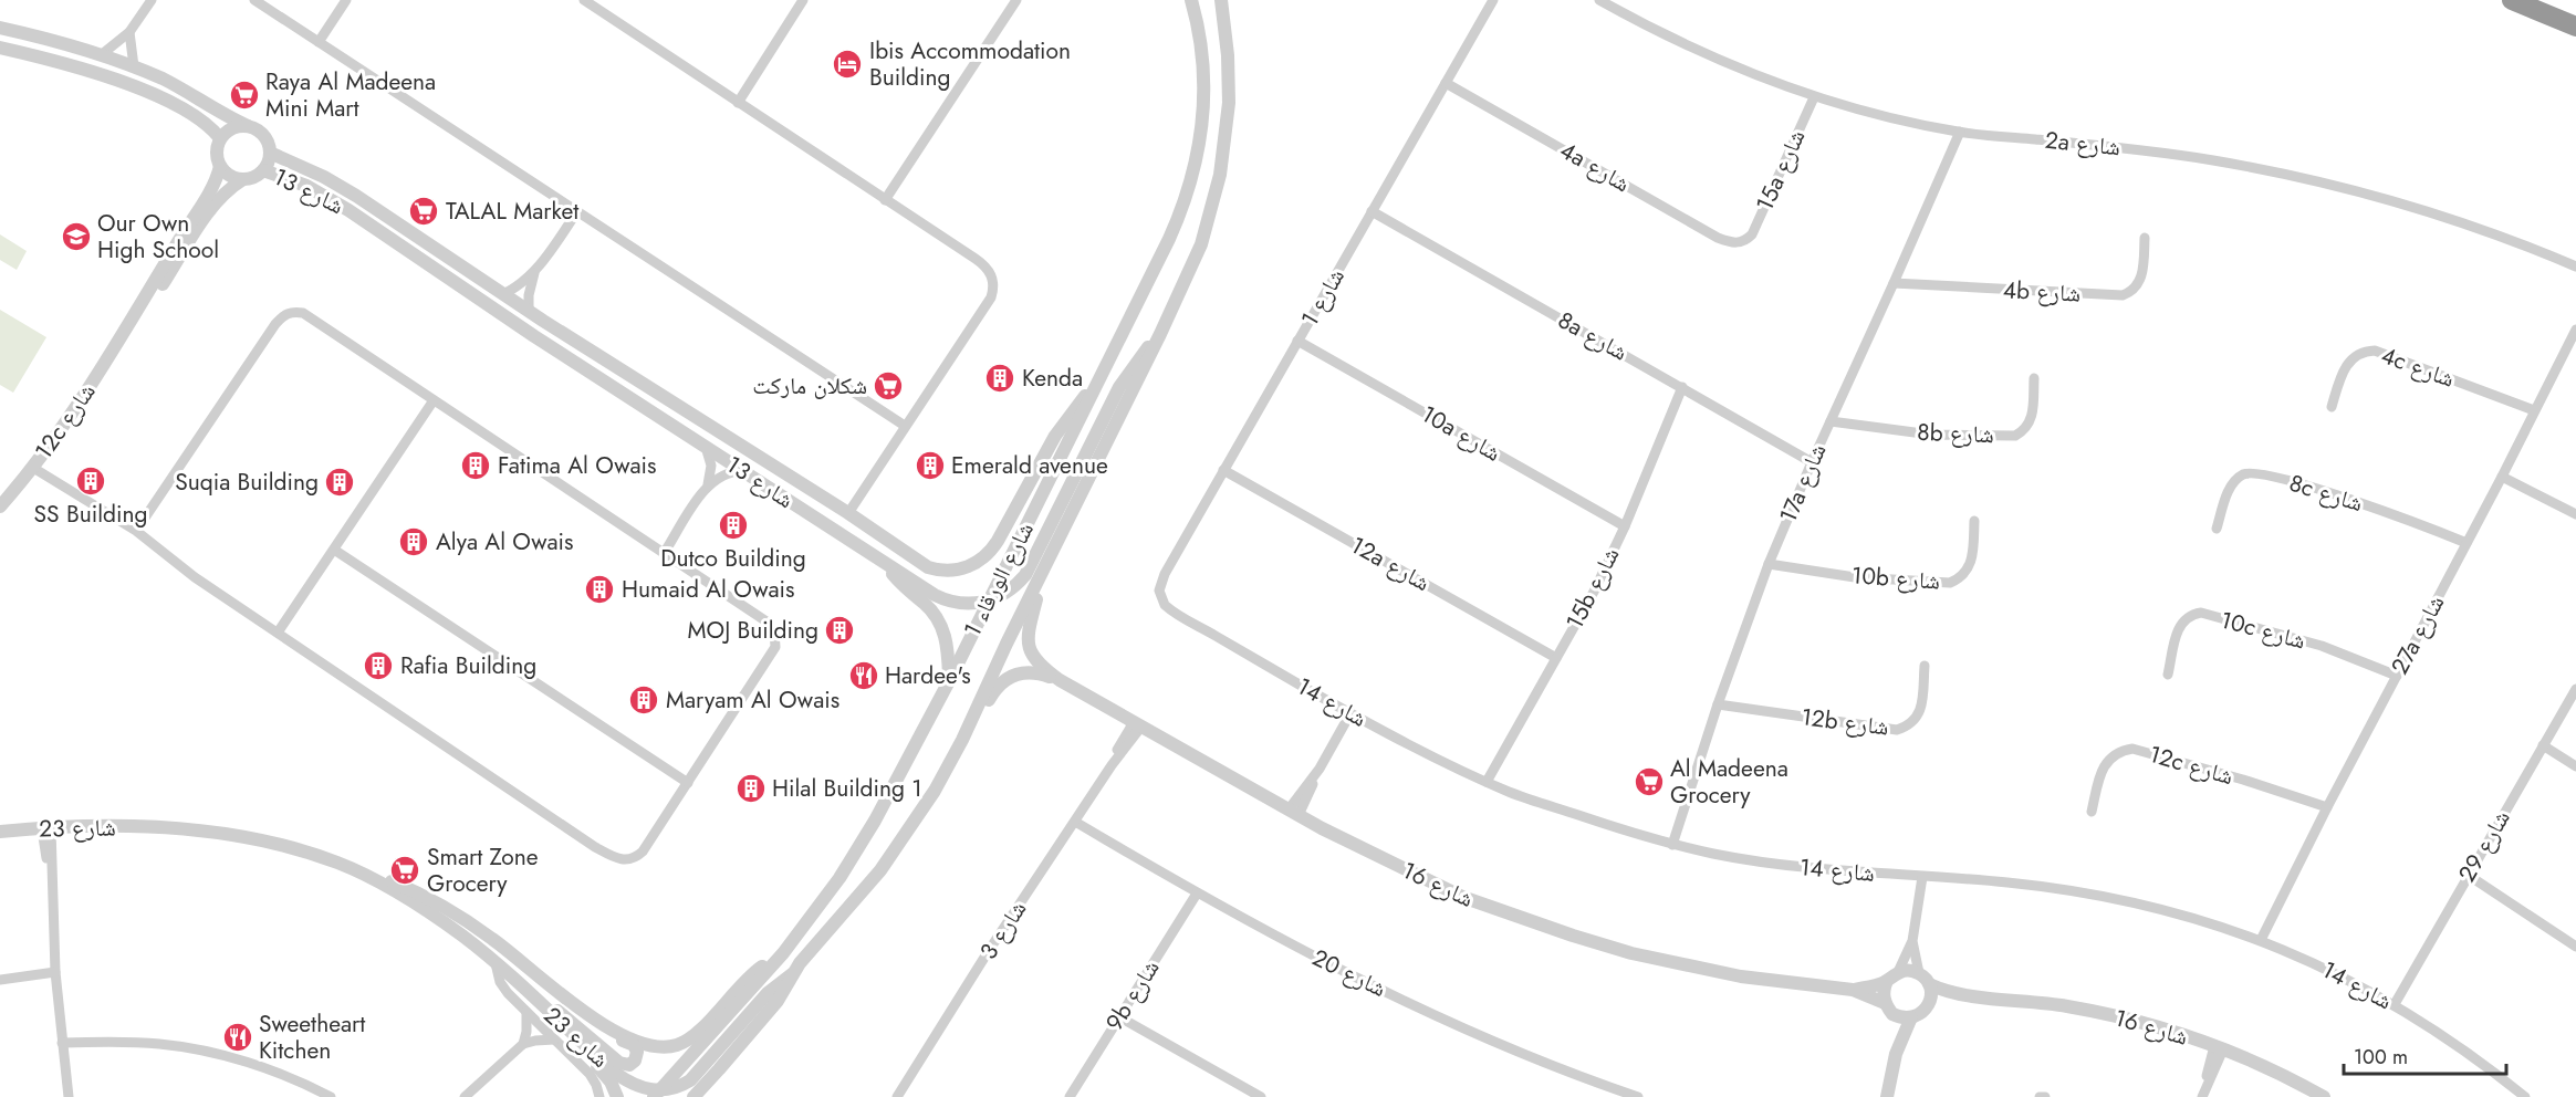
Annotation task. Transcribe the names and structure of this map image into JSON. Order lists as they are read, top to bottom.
{
  "streets": {
    "street": [
      "2a شارع",
      "4a شارع",
      "15a شارع",
      "شارع 13",
      "4b شارع",
      "شارع 1",
      "8a شارع",
      "4c شارع",
      "12c شارع",
      "10a شارع",
      "8b شارع",
      "17a شارع",
      "8c شارع",
      "12a شارع",
      "10b شارع",
      "شارع الورقاء 1",
      "15b شارع",
      "10c شارع",
      "27a شارع",
      "شارع 14",
      "12b شارع",
      "شارع 23",
      "شارع 29",
      "شارع 16",
      "شارع 3",
      "شارع 20",
      "9b شارع"
    ]
  },
  "crossings": [
    ["2a شارع", "15a شارع"],
    ["2a شارع", "17a شارع"],
    ["4a شارع", "15a شارع"],
    ["4a شارع", "شارع 1"],
    ["شارع 13", "12c شارع"],
    ["شارع 13", "شارع الورقاء 1"],
    ["4b شارع", "17a شارع"],
    ["شارع 1", "8a شارع"],
    ["شارع 1", "10a شارع"],
    ["شارع 1", "12a شارع"],
    ["شارع 1", "شارع 14"],
    ["8a شارع", "17a شارع"],
    ["8a شارع", "15b شارع"],
    ["4c شارع", "27a شارع"],
    ["12c شارع", "27a شارع"],
    ["10a شارع", "15b شارع"],
    ["8b شارع", "17a شارع"],
    ["17a شارع", "10b شارع"],
    ["17a شارع", "شارع 14"],
    ["17a شارع", "12b شارع"],
    ["8c شارع", "27a شارع"],
    ["12a شارع", "15b شارع"],
    ["شارع الورقاء 1", "شارع 23"],
    ["شارع الورقاء 1", "شارع 16"],
    ["15b شارع", "شارع 14"],
    ["10c شارع", "27a شارع"],
    ["27a شارع", "شارع 14"],
    ["شارع 14", "شارع 29"],
    ["شارع 16", "شارع 3"],
    ["شارع 3", "شارع 20"],
    ["شارع 20", "9b شارع"]
  ],
  "places": {
    "hotel": ["Ibis Accommodation Building"],
    "supermarket": [
      "Raya Al Madeena Mini Mart",
      "TALAL Market",
      "شكلان ماركت",
      "Al Madeena Grocery",
      "Smart Zone Grocery"
    ],
    "school or university": ["Our Own High School"],
    "building": [
      "Kenda",
      "Fatima Al Owais",
      "Emerald avenue",
      "SS Building",
      "Suqia Building",
      "Dutco Building",
      "Alya Al Owais",
      "Humaid Al Owais",
      "MOJ Building",
      "Rafia Building",
      "Maryam Al Owais",
      "Hilal Building 1"
    ],
    "restaurant": ["Hardee's", "Sweetheart Kitchen"]
  },
  "scale_bar": "100 m"
}
